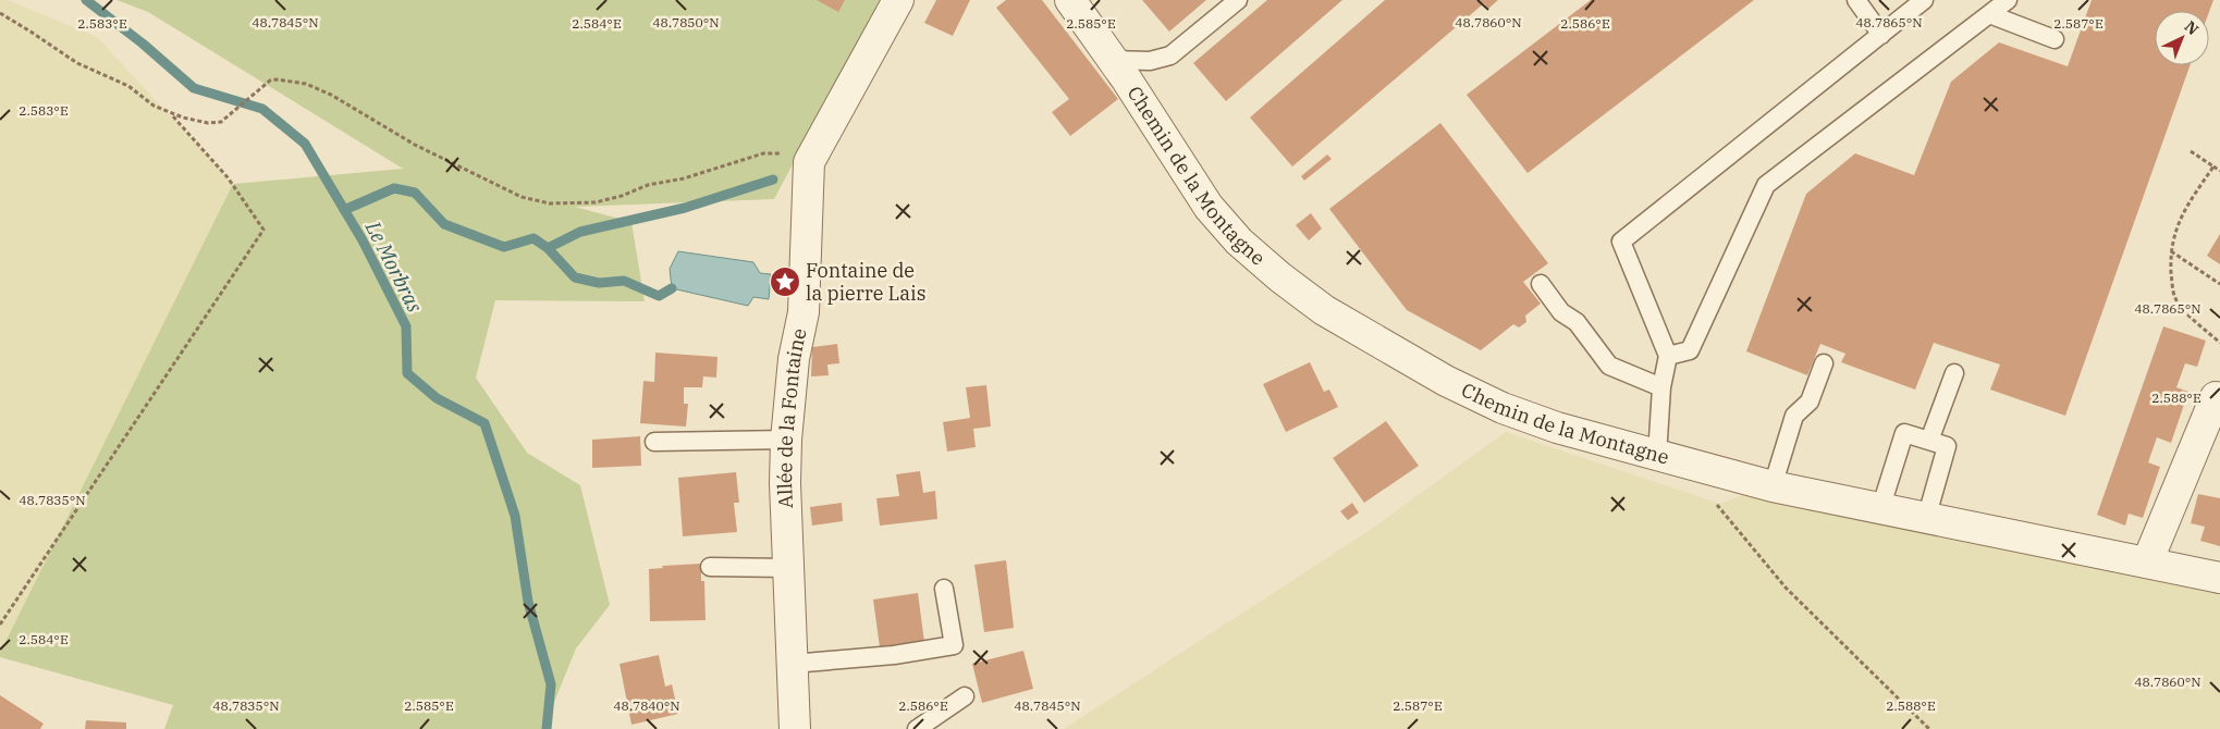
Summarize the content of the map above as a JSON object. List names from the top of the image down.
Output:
{
  "streets": {
    "street": ["Chemin de la Montagne", "Allée de la Fontaine"]
  },
  "water": ["Le Morbras"],
  "places": {
    "place": ["Fontaine de la pierre Lais"]
  },
  "north": "top right",
  "coordinates": [
    "48.7860°N",
    "48.7845°N",
    "48.7850°N",
    "48.7865°N",
    "2.585°E",
    "2.583°E",
    "2.584°E",
    "2.586°E",
    "2.587°E",
    "2.588°E",
    "48.7835°N",
    "48.7840°N"
  ]
}
